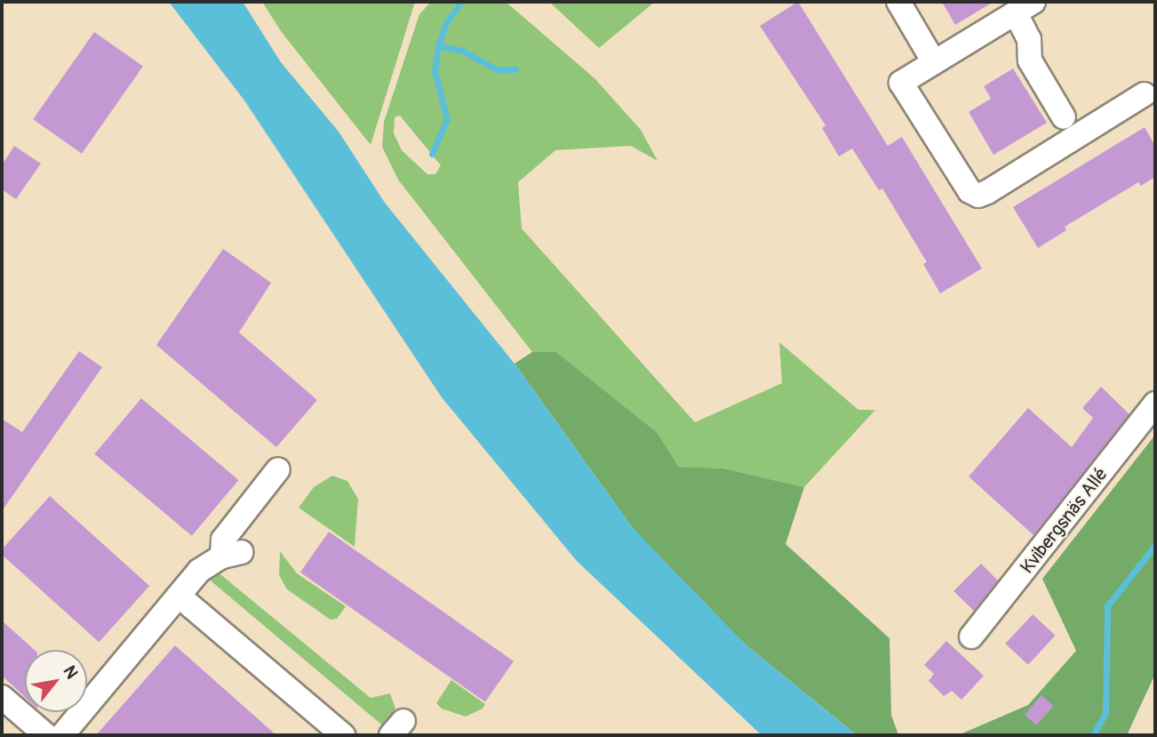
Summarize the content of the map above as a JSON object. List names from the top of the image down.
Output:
{
  "streets": {
    "street": ["Kvibergsnäs Allé"]
  },
  "north": "top right"
}
